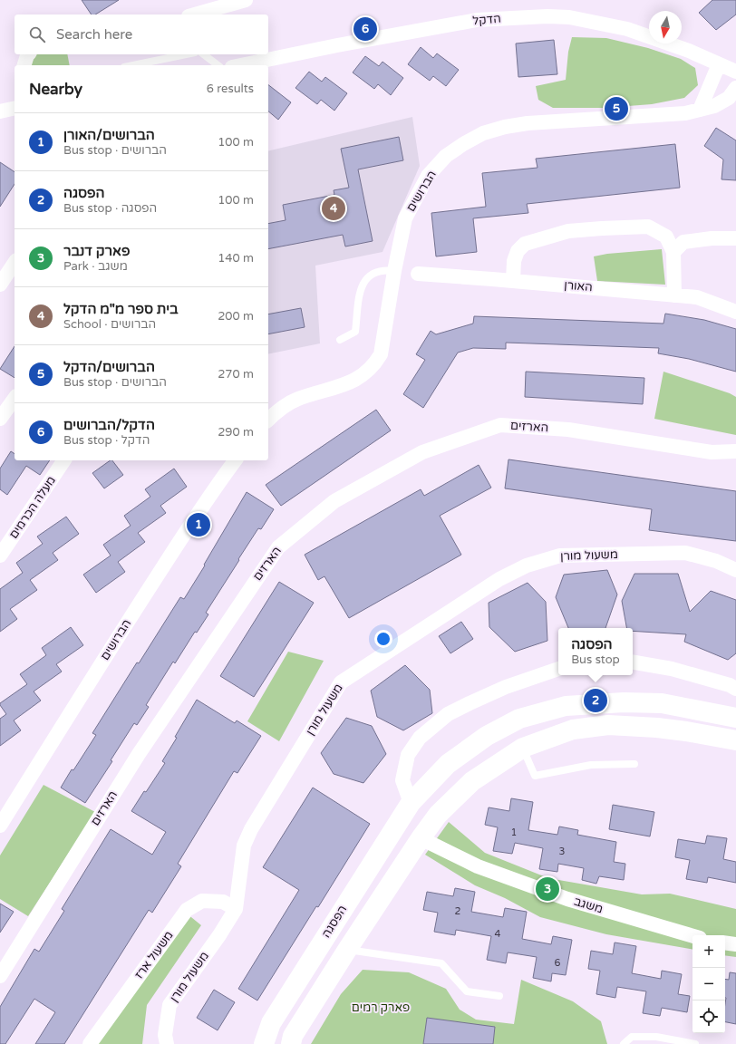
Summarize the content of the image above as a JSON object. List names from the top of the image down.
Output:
{
  "streets": {
    "street": [
      "הדקל",
      "הברושים",
      "האורן",
      "הארזים",
      "מעלה הכרמים",
      "משעול מורן",
      "משגב",
      "הפסגה",
      "משעול ארז"
    ]
  },
  "crossings": [
    ["משעול מורן", "משעול ארז"]
  ],
  "parks": ["פארק רמים"],
  "house_numbers": [
    "1",
    "3",
    "2",
    "4",
    "6"
  ],
  "north": "bottom",
  "page": {
    "search": "Search here",
    "pins": [
      "6",
      "5",
      "4",
      "1",
      "2",
      "3"
    ],
    "heading": ["Nearby", "6 results"],
    "list": [
      {
        "mark": "1",
        "name": "הברושים/האורן",
        "note": "Bus stop · הברושים",
        "value": "100 m"
      },
      {
        "mark": "2",
        "name": "הפסגה",
        "note": "Bus stop · הפסגה",
        "value": "100 m"
      },
      {
        "mark": "3",
        "name": "פארק דנבר",
        "note": "Park · משגב",
        "value": "140 m"
      },
      {
        "mark": "4",
        "name": "בית ספר מ\"מ הדקל",
        "note": "School · הברושים",
        "value": "200 m"
      },
      {
        "mark": "5",
        "name": "הברושים/הדקל",
        "note": "Bus stop · הברושים",
        "value": "270 m"
      },
      {
        "mark": "6",
        "name": "הדקל/הברושים",
        "note": "Bus stop · הדקל",
        "value": "290 m"
      }
    ],
    "popup": ["הפסגה", "Bus stop"],
    "map_buttons": ["+", "−"]
  }
}
